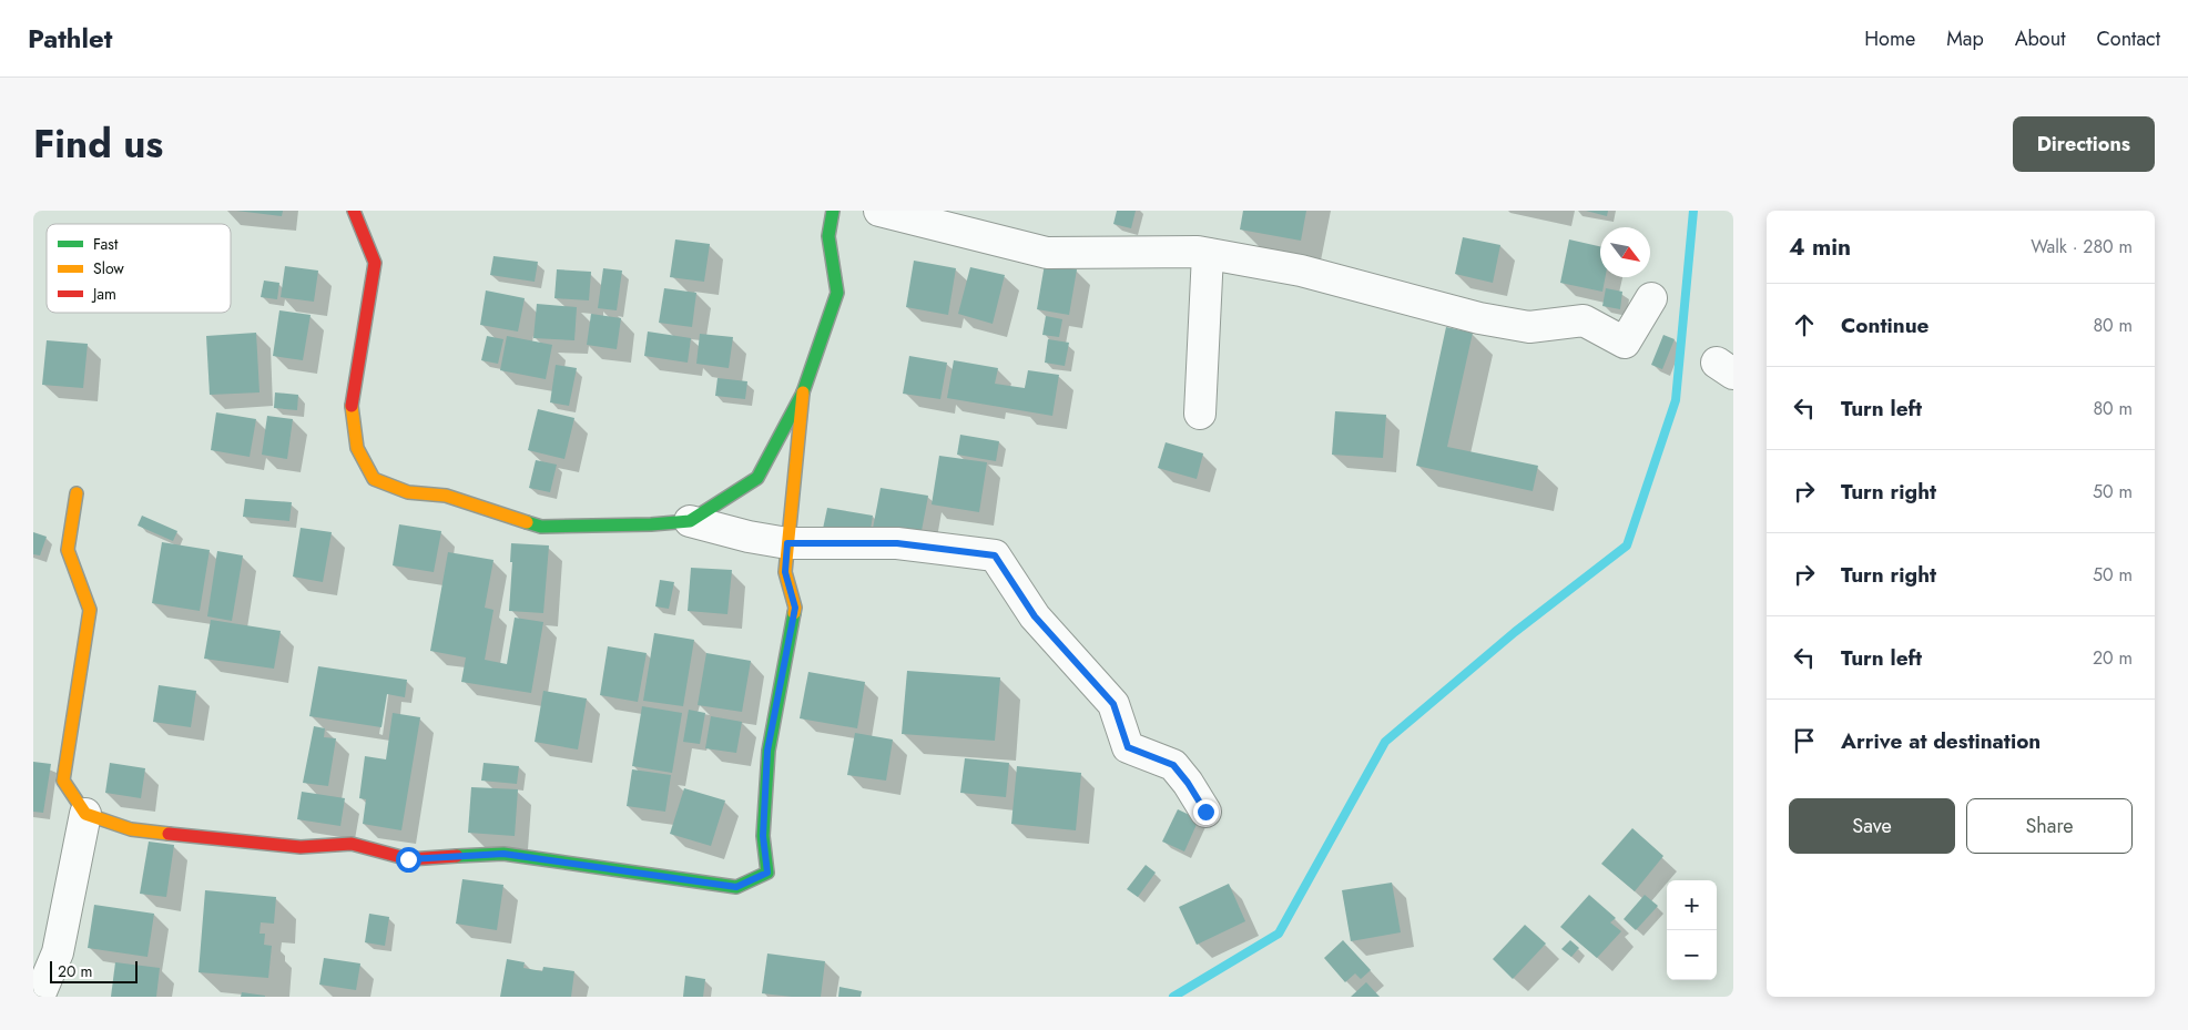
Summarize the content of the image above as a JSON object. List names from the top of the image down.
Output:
{
  "legend": ["Fast", "Slow", "Jam"],
  "scale_bar": "20 m",
  "north": "bottom right",
  "page": {
    "header": "Pathlet",
    "nav": [
      "Home",
      "Map",
      "About",
      "Contact"
    ],
    "title": "Find us",
    "buttons": [
      "Directions",
      ["Save", "Share"]
    ],
    "heading": ["4 min", "Walk · 280 m"],
    "list": [
      ["Continue", "80 m"],
      ["Turn left", "80 m"],
      ["Turn right", "50 m"],
      ["Turn right", "50 m"],
      ["Turn left", "20 m"],
      "Arrive at destination"
    ],
    "map_buttons": ["+", "−"],
    "scale": "20 m"
  }
}
